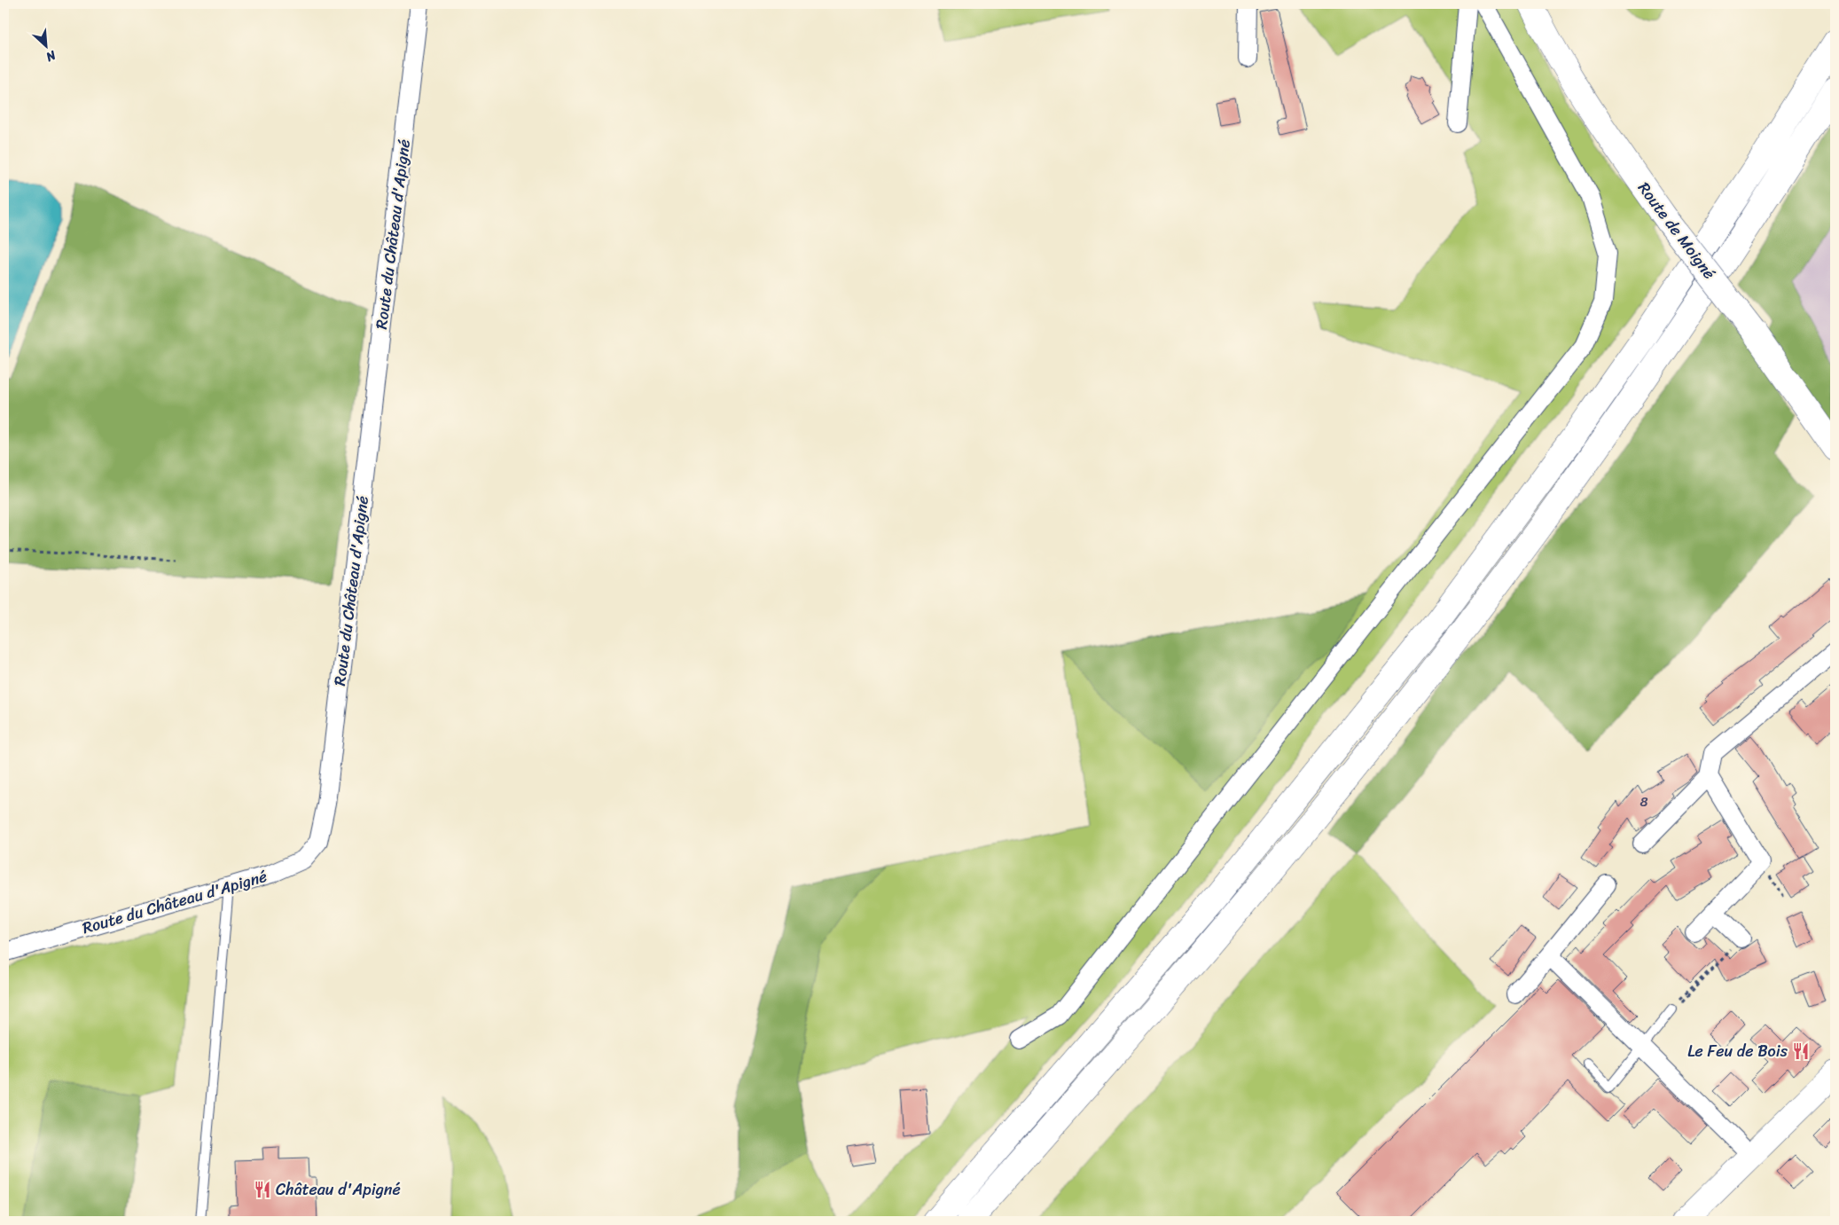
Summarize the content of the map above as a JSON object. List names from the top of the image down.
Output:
{
  "streets": {
    "main road": ["Route de Moigné"],
    "street": ["Route du Château d'Apigné"]
  },
  "places": {
    "restaurant": ["Le Feu de Bois", "Château d'Apigné"]
  },
  "house_numbers": ["8"],
  "north": "bottom right"
}
